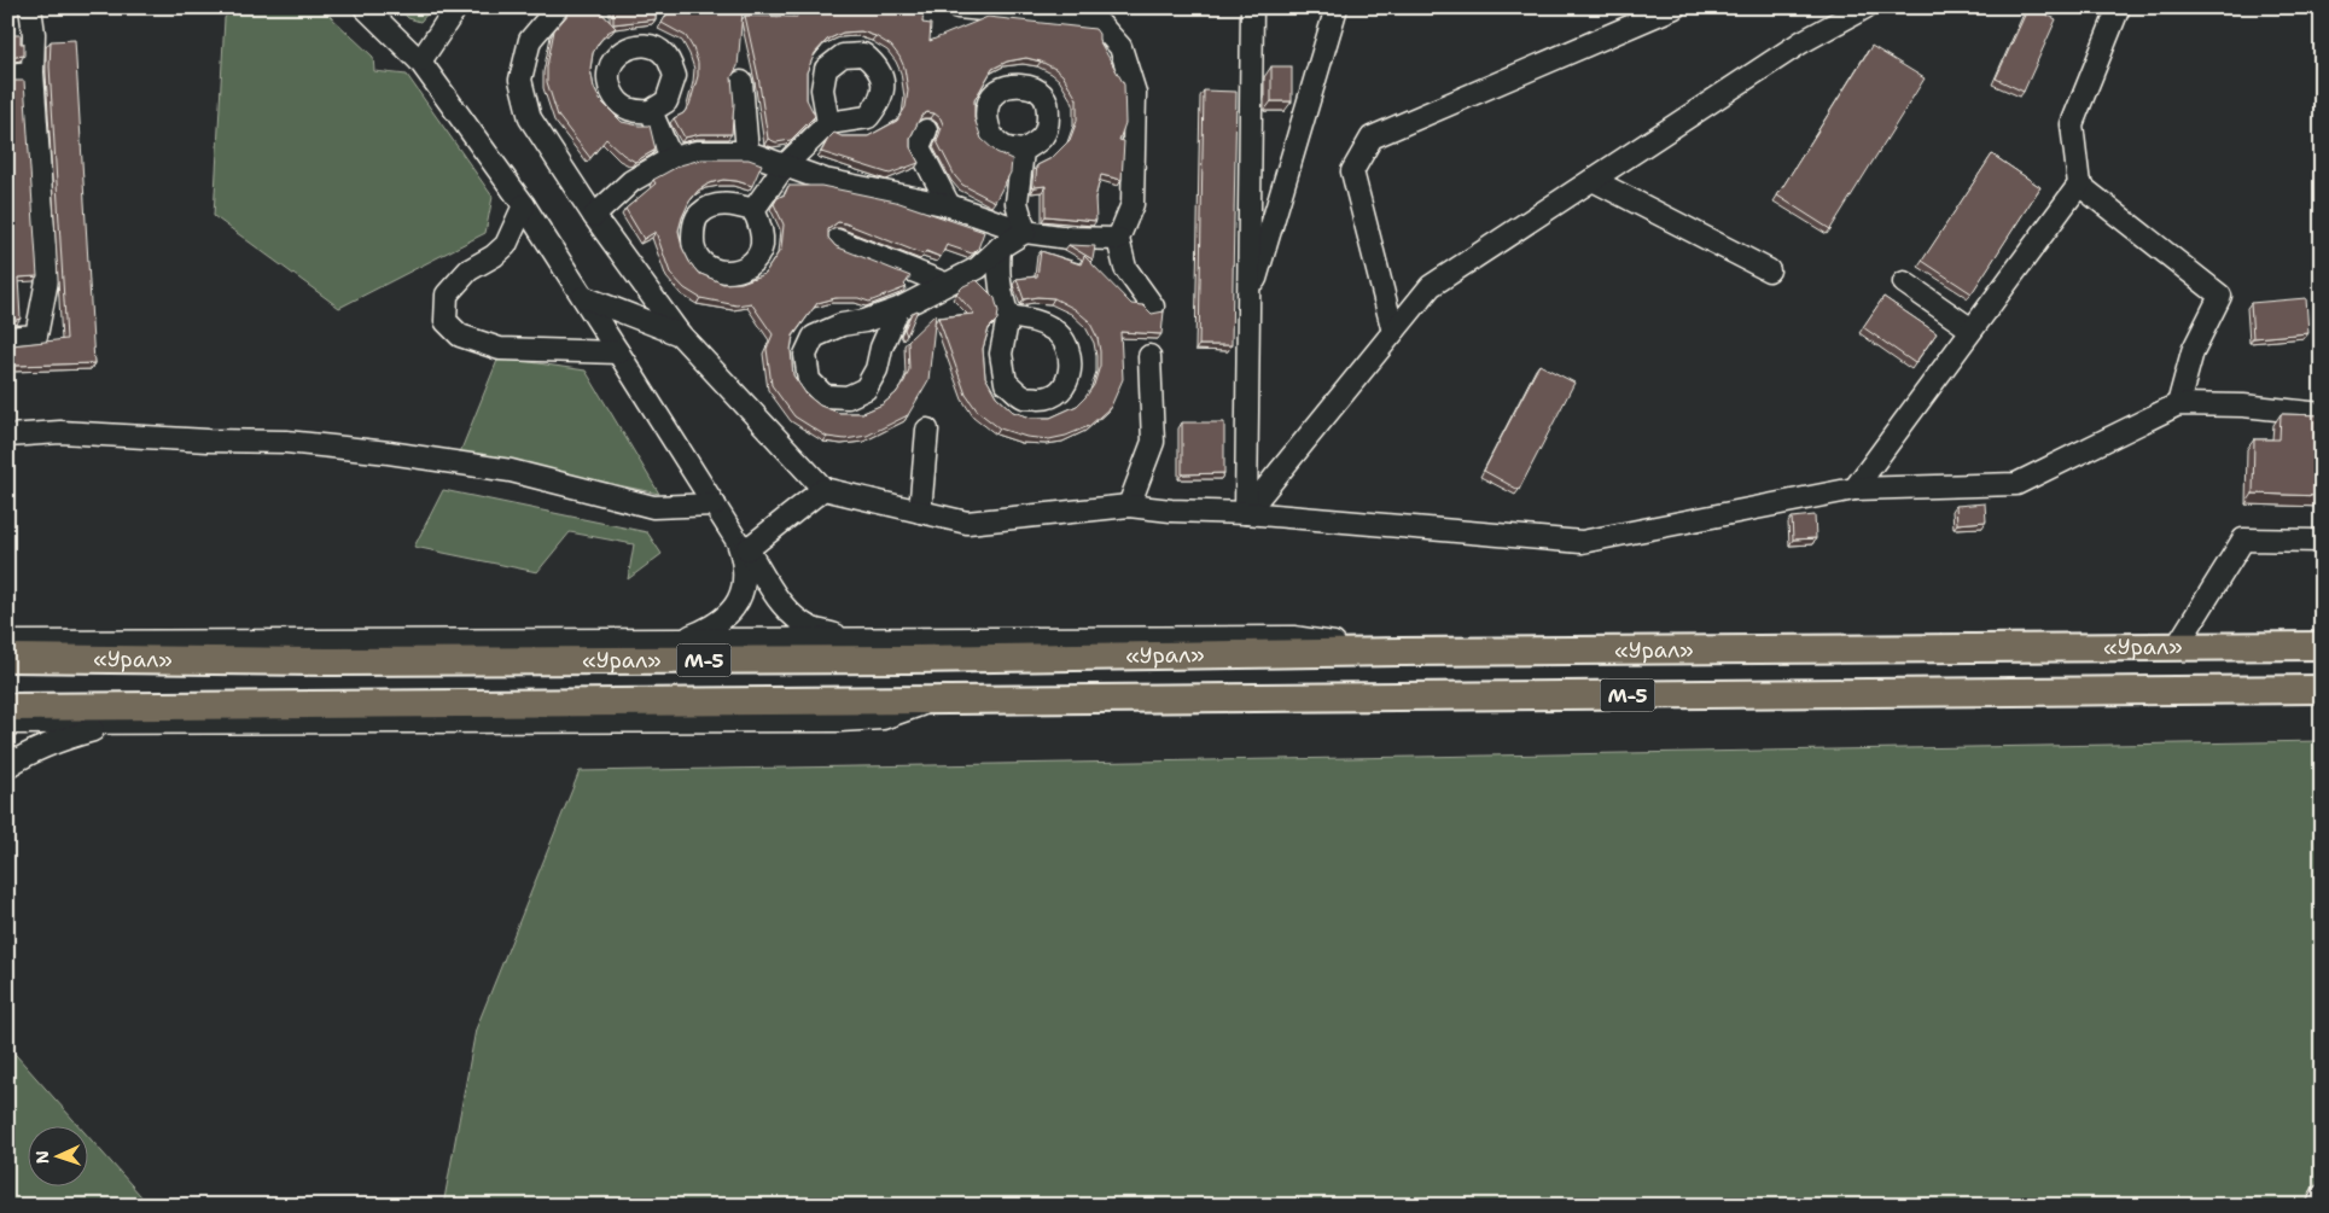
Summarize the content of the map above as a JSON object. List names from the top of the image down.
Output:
{
  "streets": {
    "main road": ["«Урал»", "М-5"]
  },
  "north": "left"
}
